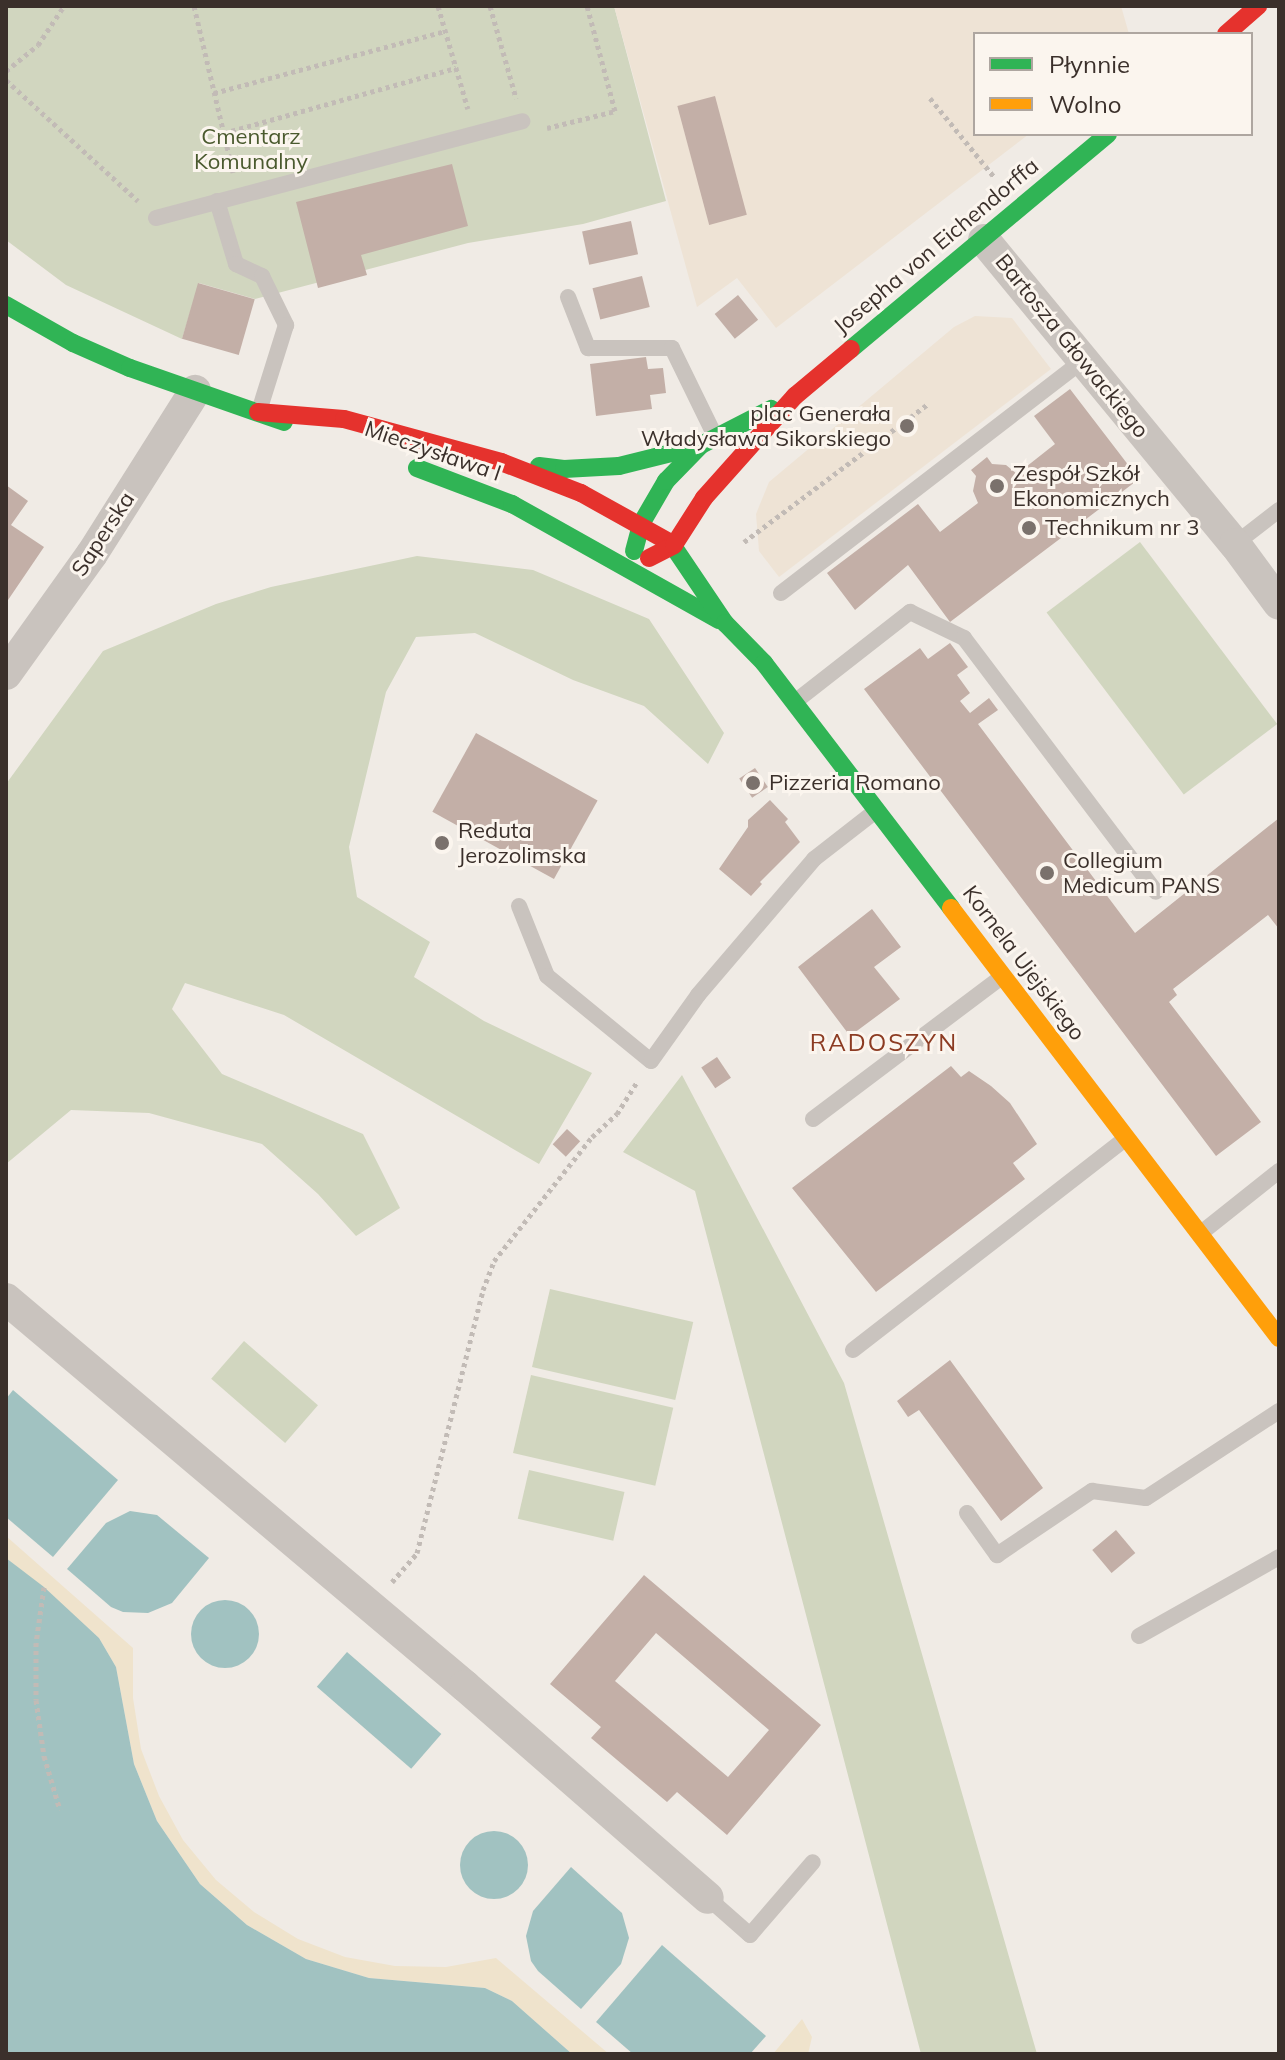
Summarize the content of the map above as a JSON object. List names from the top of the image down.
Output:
{
  "streets": {
    "main road": ["Josepha von Eichendorffa", "Mieczysława I", "Kornela Ujejskiego"],
    "street": ["Bartosza Głowackiego", "Saperska"]
  },
  "crossings": [
    ["Josepha von Eichendorffa", "Bartosza Głowackiego"],
    ["Josepha von Eichendorffa", "Mieczysława I"],
    ["Josepha von Eichendorffa", "Kornela Ujejskiego"],
    ["Mieczysława I", "Saperska"],
    ["Mieczysława I", "Kornela Ujejskiego"]
  ],
  "districts": ["RADOSZYN"],
  "parks": ["Cmentarz Komunalny"],
  "places": [
    "plac Generała Władysława Sikorskiego",
    "Zespół Szkół Ekonomicznych",
    "Technikum nr 3",
    "Pizzeria Romano",
    "Reduta Jerozolimska",
    "Collegium Medicum PANS"
  ],
  "legend": ["Płynnie", "Wolno"]
}
